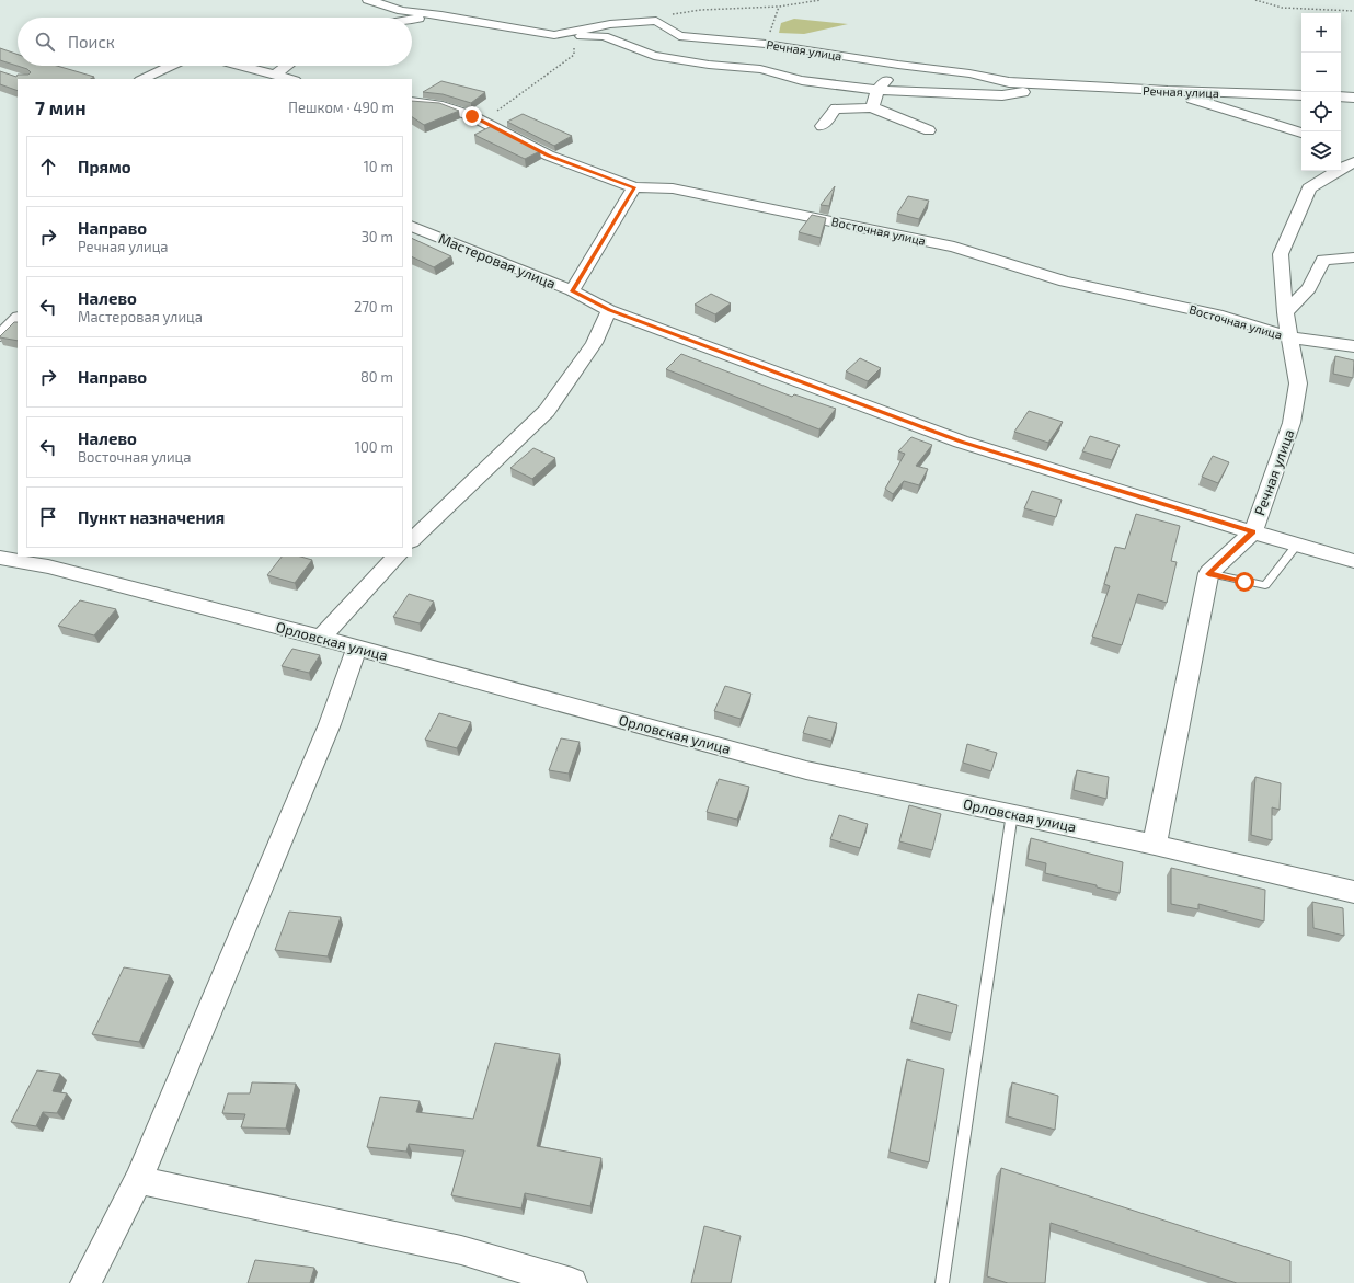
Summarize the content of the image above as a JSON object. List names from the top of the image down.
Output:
{
  "streets": {
    "street": [
      "Речная улица",
      "Восточная улица",
      "Мастеровая улица",
      "Орловская улица"
    ]
  },
  "crossings": [
    ["Речная улица", "Восточная улица"],
    ["Речная улица", "Мастеровая улица"]
  ],
  "page": {
    "map_buttons": ["+", "−"],
    "search": "Поиск",
    "heading": ["7 мин", "Пешком · 490 m"],
    "list": [
      ["Прямо", "10 m"],
      ["Направо", "Речная улица", "30 m"],
      ["Налево", "Мастеровая улица", "270 m"],
      ["Направо", "80 m"],
      ["Налево", "Восточная улица", "100 m"],
      "Пункт назначения"
    ]
  }
}
